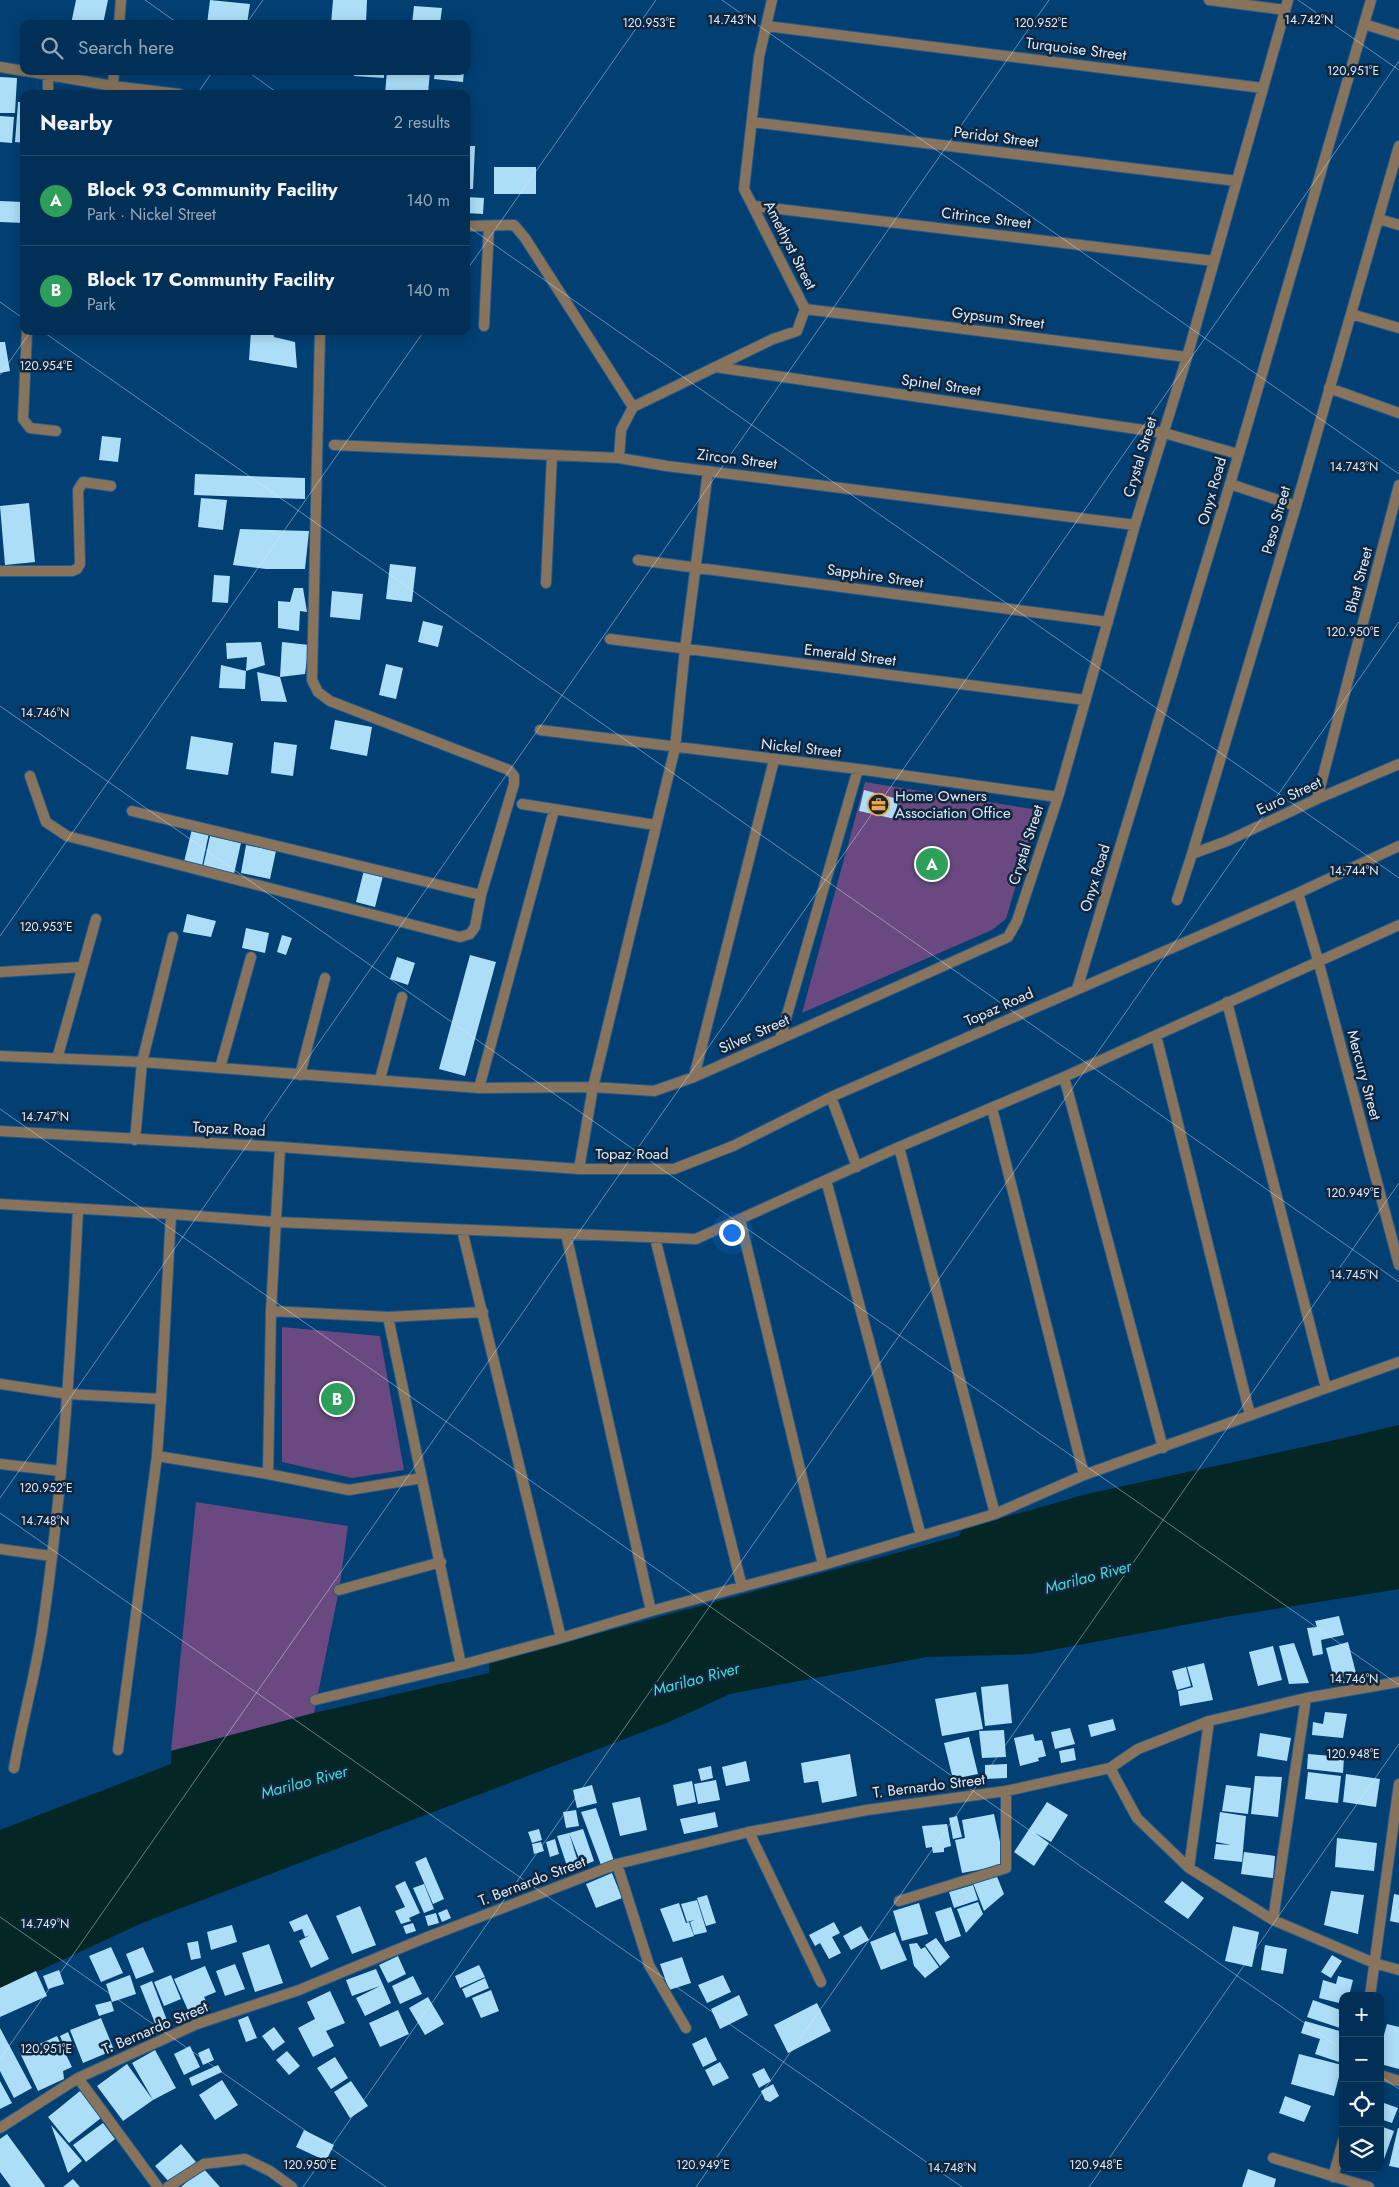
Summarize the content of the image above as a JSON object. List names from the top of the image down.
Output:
{
  "streets": {
    "street": [
      "Turquoise Street",
      "Peridot Street",
      "Citrince Street",
      "Amethyst Street",
      "Gypsum Street",
      "Spinel Street",
      "Crystal Street",
      "Zircon Street",
      "Onyx Road",
      "Peso Street",
      "Sapphire Street",
      "Bhat Street",
      "Emerald Street",
      "Nickel Street",
      "Euro Street",
      "Topaz Road",
      "Silver Street",
      "Mercury Street",
      "T. Bernardo Street"
    ]
  },
  "crossings": [
    ["Turquoise Street", "Amethyst Street"],
    ["Turquoise Street", "Crystal Street"],
    ["Peridot Street", "Amethyst Street"],
    ["Peridot Street", "Crystal Street"],
    ["Citrince Street", "Amethyst Street"],
    ["Citrince Street", "Crystal Street"],
    ["Amethyst Street", "Gypsum Street"],
    ["Amethyst Street", "Spinel Street"],
    ["Gypsum Street", "Crystal Street"],
    ["Spinel Street", "Crystal Street"],
    ["Spinel Street", "Onyx Road"],
    ["Crystal Street", "Zircon Street"],
    ["Crystal Street", "Sapphire Street"],
    ["Crystal Street", "Emerald Street"],
    ["Crystal Street", "Nickel Street"],
    ["Crystal Street", "Silver Street"],
    ["Onyx Road", "Topaz Road"],
    ["Peso Street", "Euro Street"],
    ["Bhat Street", "Euro Street"],
    ["Topaz Road", "Mercury Street"]
  ],
  "water": ["Marilao River"],
  "places": {
    "office": ["Home Owners Association Office"]
  },
  "page": {
    "search": "Search here",
    "heading": ["Nearby", "2 results"],
    "list": [
      {
        "mark": "A",
        "name": "Block 93 Community Facility",
        "note": "Park · Nickel Street",
        "value": "140 m"
      },
      {
        "mark": "B",
        "name": "Block 17 Community Facility",
        "note": "Park",
        "value": "140 m"
      }
    ],
    "pins": ["A", "B"],
    "map_buttons": ["+", "−"]
  },
  "coordinates": [
    "14.742°N",
    "14.743°N",
    "120.953°E",
    "120.952°E",
    "120.951°E",
    "120.954°E",
    "120.950°E",
    "14.746°N",
    "14.744°N",
    "14.747°N",
    "120.949°E",
    "14.745°N",
    "14.748°N",
    "120.948°E",
    "14.749°N"
  ]
}
